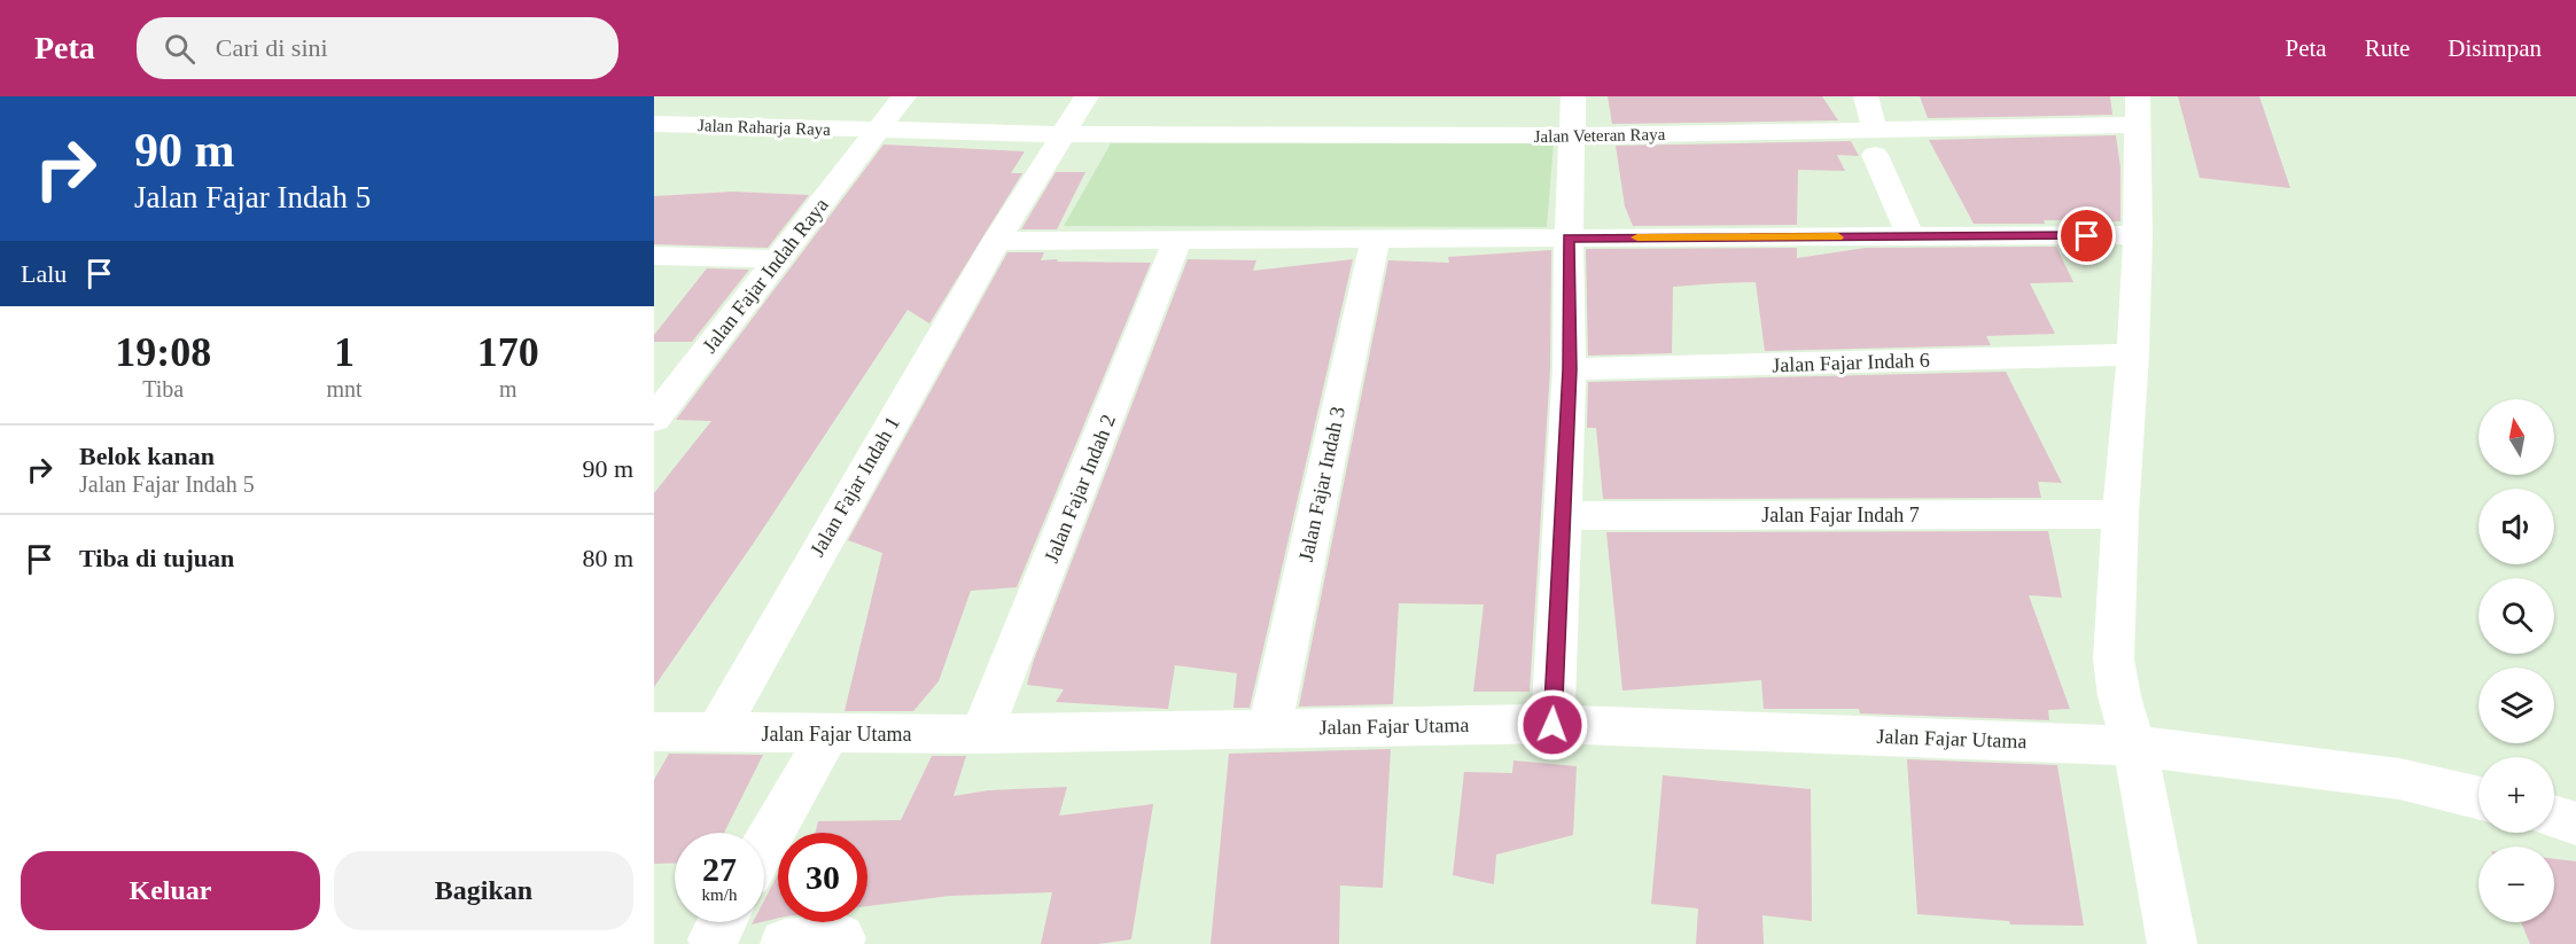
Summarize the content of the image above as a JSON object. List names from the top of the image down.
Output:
{
  "streets": {
    "street": [
      "Jalan Raharja Raya",
      "Jalan Veteran Raya",
      "Jalan Fajar Indah Raya",
      "Jalan Fajar Indah 6",
      "Jalan Fajar Indah 3",
      "Jalan Fajar Indah 1",
      "Jalan Fajar Indah 2",
      "Jalan Fajar Indah 7",
      "Jalan Fajar Utama"
    ]
  },
  "crossings": [
    ["Jalan Raharja Raya", "Jalan Veteran Raya"],
    ["Jalan Raharja Raya", "Jalan Fajar Indah Raya"],
    ["Jalan Raharja Raya", "Jalan Fajar Indah 1"],
    ["Jalan Veteran Raya", "Jalan Fajar Indah 1"],
    ["Jalan Fajar Indah 3", "Jalan Fajar Utama"],
    ["Jalan Fajar Indah 1", "Jalan Fajar Utama"],
    ["Jalan Fajar Indah 2", "Jalan Fajar Utama"]
  ],
  "north": "top",
  "page": {
    "header": "Peta",
    "search": "Cari di sini",
    "nav": ["Peta", "Rute", "Disimpan"],
    "turn": ["90 m", "Jalan Fajar Indah 5"],
    "then": "Lalu",
    "eta": [
      "19:08",
      "Tiba",
      "1",
      "mnt",
      "170",
      "m"
    ],
    "map_buttons": ["+", "−"],
    "list": [
      {
        "name": "Belok kanan",
        "note": "Jalan Fajar Indah 5",
        "value": "90 m"
      },
      {
        "name": "Tiba di tujuan",
        "value": "80 m"
      }
    ],
    "speed": "27 km/h",
    "limit": "30",
    "buttons": ["Keluar", "Bagikan"]
  }
}
